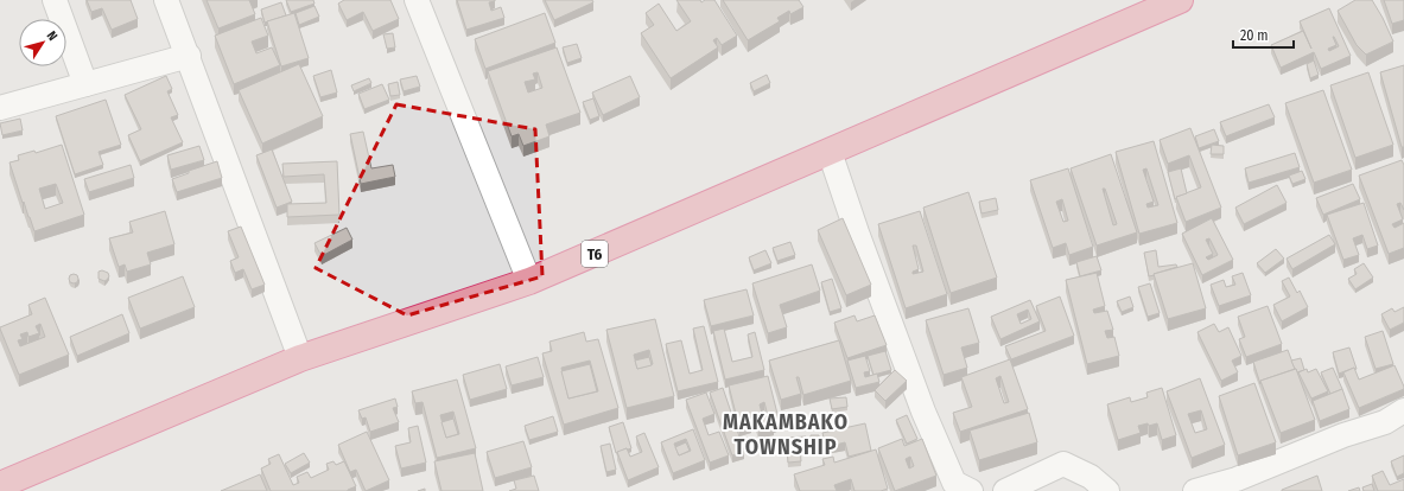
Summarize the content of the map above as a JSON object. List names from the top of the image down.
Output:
{
  "streets": {
    "highway": ["T6"]
  },
  "districts": ["MAKAMBAKO TOWNSHIP"],
  "scale_bar": "20 m",
  "north": "top right"
}
